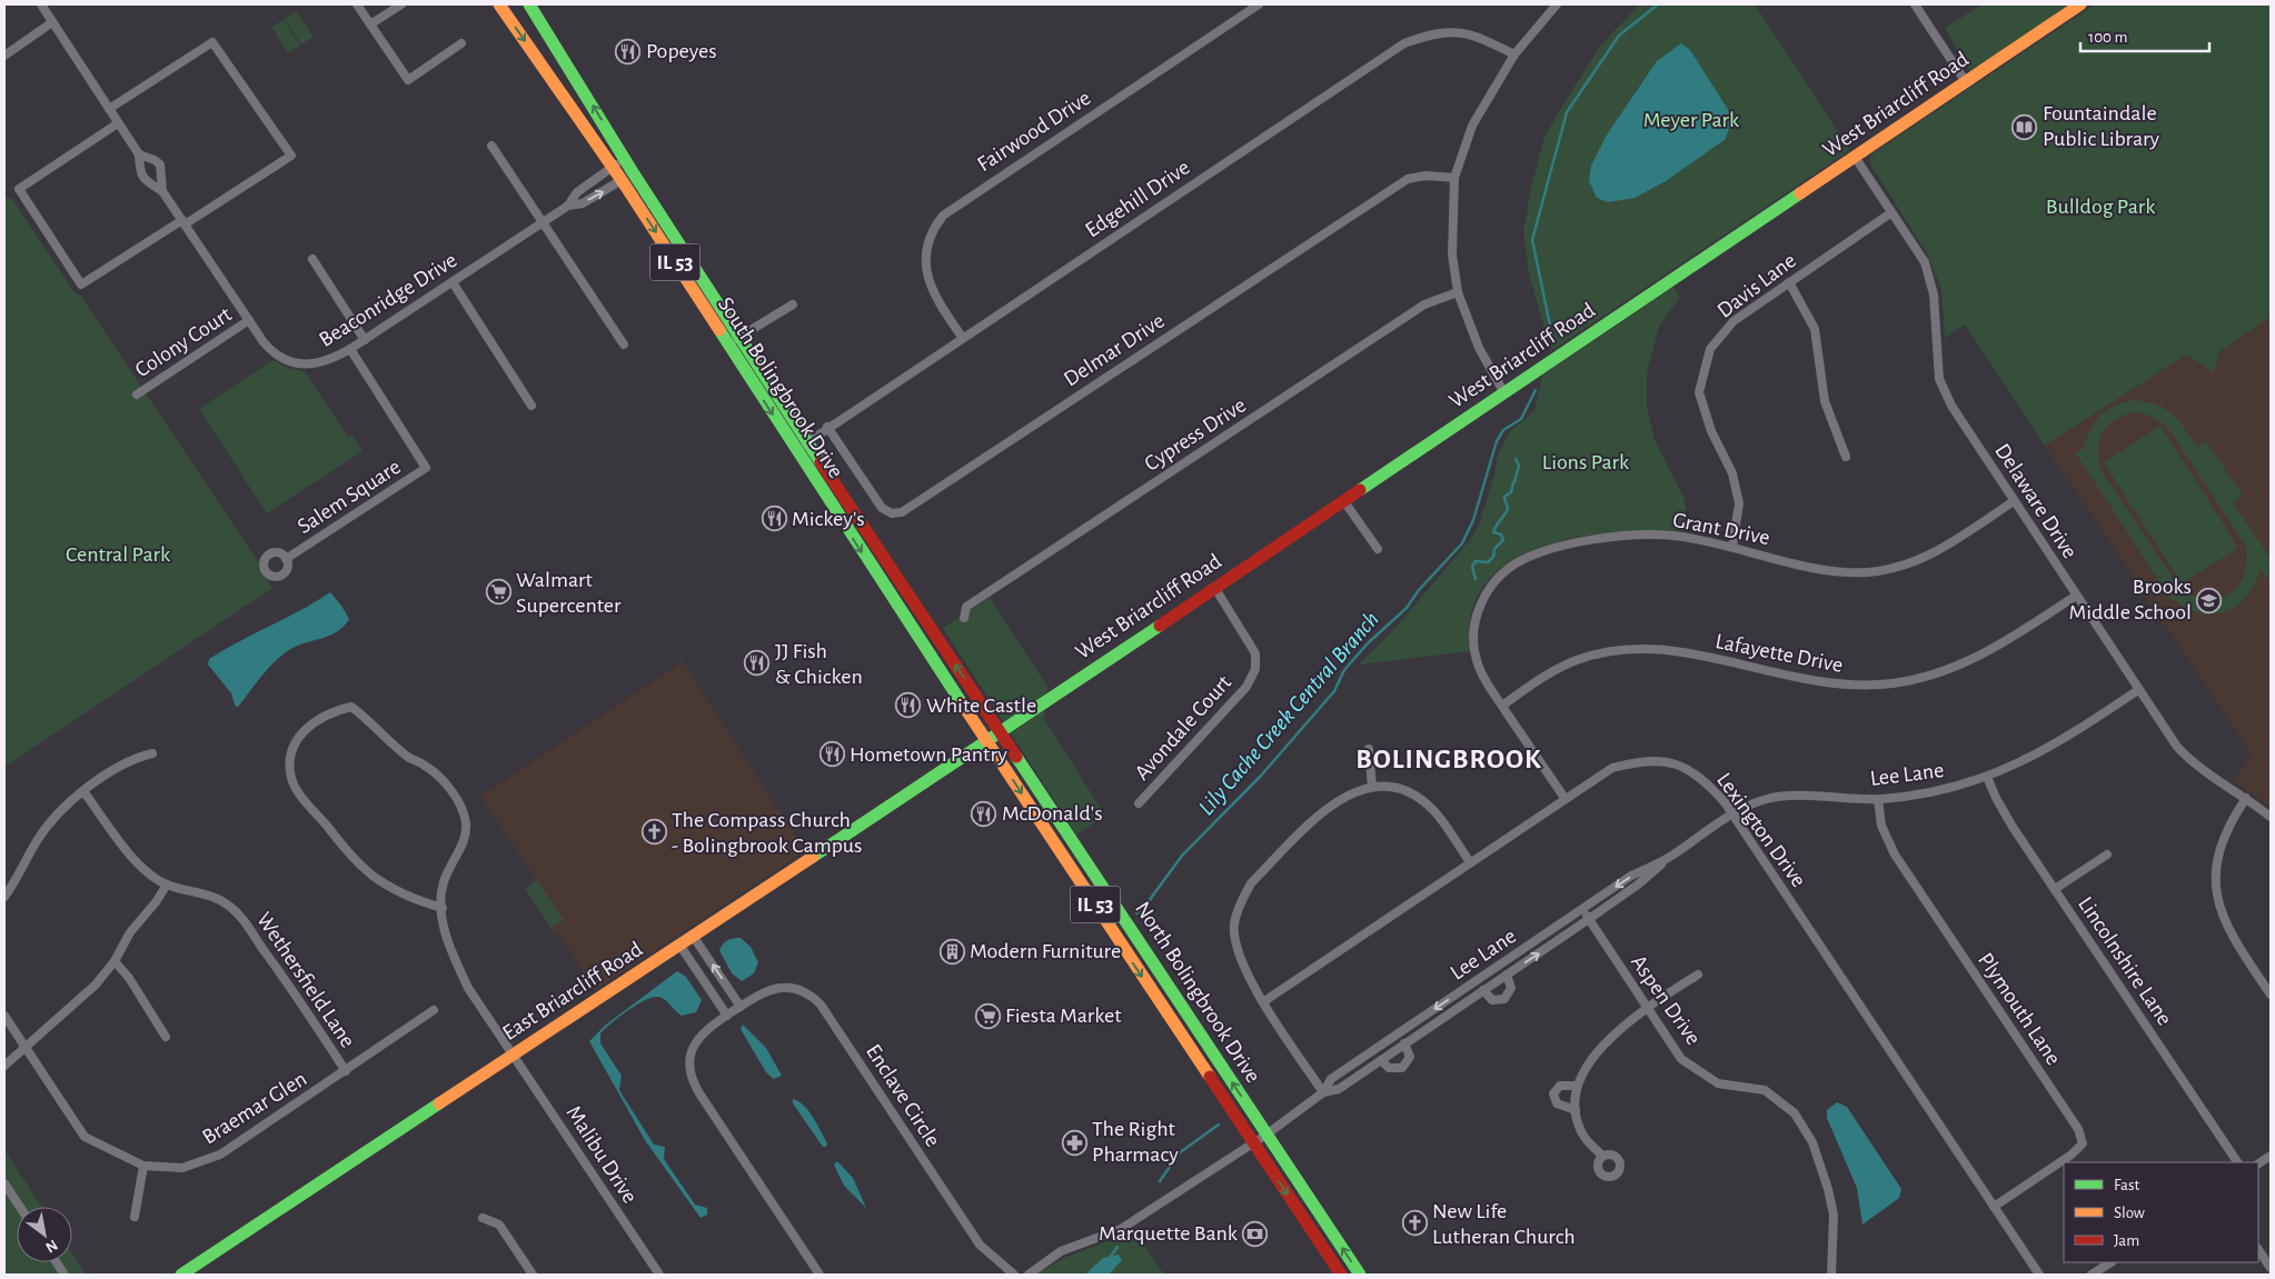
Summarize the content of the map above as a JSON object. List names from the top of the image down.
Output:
{
  "streets": {
    "main road": [
      "West Briarcliff Road",
      "IL 53",
      "South Bolingbrook Drive",
      "East Briarcliff Road",
      "North Bolingbrook Drive"
    ],
    "street": [
      "Fairwood Drive",
      "Edgehill Drive",
      "Davis Lane",
      "Beaconridge Drive",
      "Colony Court",
      "Delmar Drive",
      "Cypress Drive",
      "Salem Square",
      "Delaware Drive",
      "Grant Drive",
      "Lafayette Drive",
      "Avondale Court",
      "Lee Lane",
      "Lexington Drive",
      "Lincolnshire Lane",
      "Wethersfield Lane",
      "Aspen Drive",
      "Plymouth Lane",
      "Enclave Circle",
      "Braemar Glen",
      "Malibu Drive"
    ]
  },
  "crossings": [
    ["West Briarcliff Road", "South Bolingbrook Drive"],
    ["West Briarcliff Road", "Delaware Drive"],
    ["West Briarcliff Road", "Avondale Court"],
    ["West Briarcliff Road", "East Briarcliff Road"],
    ["West Briarcliff Road", "North Bolingbrook Drive"],
    ["Fairwood Drive", "Edgehill Drive"],
    ["Edgehill Drive", "Delmar Drive"],
    ["Edgehill Drive", "South Bolingbrook Drive"],
    ["Davis Lane", "Delaware Drive"],
    ["Davis Lane", "Grant Drive"],
    ["Beaconridge Drive", "Colony Court"],
    ["Beaconridge Drive", "South Bolingbrook Drive"],
    ["Beaconridge Drive", "Salem Square"],
    ["South Bolingbrook Drive", "East Briarcliff Road"],
    ["South Bolingbrook Drive", "North Bolingbrook Drive"],
    ["Delaware Drive", "Grant Drive"],
    ["Delaware Drive", "Lafayette Drive"],
    ["Delaware Drive", "Lee Lane"],
    ["Grant Drive", "Lafayette Drive"],
    ["Grant Drive", "Lexington Drive"],
    ["Lee Lane", "Lexington Drive"],
    ["Lee Lane", "Lincolnshire Lane"],
    ["Lee Lane", "North Bolingbrook Drive"],
    ["Lee Lane", "Aspen Drive"],
    ["Lee Lane", "Plymouth Lane"],
    ["Lexington Drive", "Plymouth Lane"],
    ["Wethersfield Lane", "Braemar Glen"],
    ["East Briarcliff Road", "North Bolingbrook Drive"],
    ["East Briarcliff Road", "Malibu Drive"]
  ],
  "districts": ["BOLINGBROOK"],
  "water": ["Lily Cache Creek Central Branch"],
  "parks": [
    "Meyer Park",
    "Bulldog Park",
    "Lions Park",
    "Central Park"
  ],
  "places": {
    "restaurant": [
      "Popeyes",
      "Mickey's",
      "JJ Fish & Chicken",
      "White Castle",
      "Hometown Pantry",
      "McDonald's"
    ],
    "library": ["Fountaindale Public Library"],
    "supermarket": ["Walmart Supercenter", "Fiesta Market"],
    "school or university": ["Brooks Middle School"],
    "church": ["The Compass Church - Bolingbrook Campus", "New Life Lutheran Church"],
    "building": ["Modern Furniture"],
    "pharmacy": ["The Right Pharmacy"],
    "bank": ["Marquette Bank"]
  },
  "legend": ["Fast", "Slow", "Jam"],
  "scale_bar": "100 m",
  "north": "bottom right"
}
